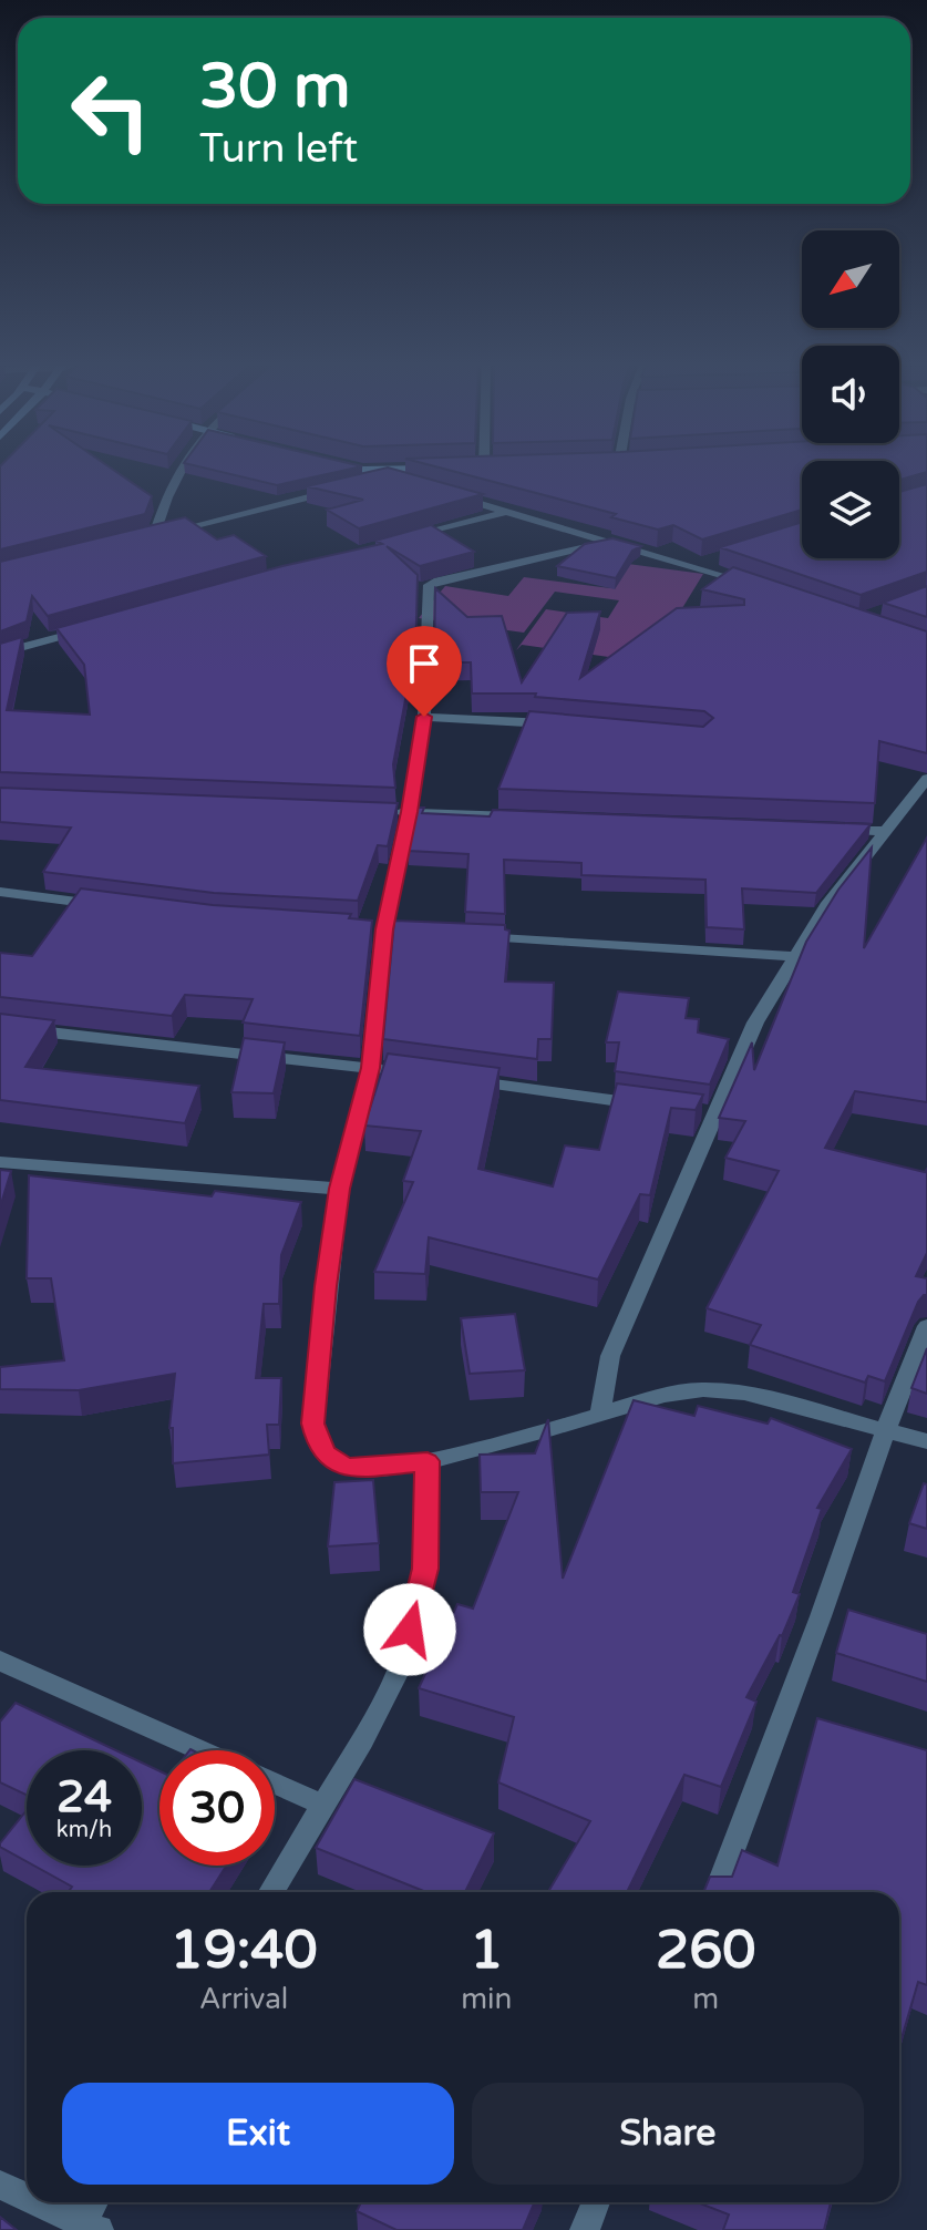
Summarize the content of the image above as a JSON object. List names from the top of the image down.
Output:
{
  "north": "bottom left",
  "page": {
    "turn": ["30 m", "Turn left"],
    "speed": "24 km/h",
    "limit": "30",
    "eta": [
      "19:40",
      "Arrival",
      "1",
      "min",
      "260",
      "m"
    ],
    "buttons": ["Exit", "Share"]
  }
}
